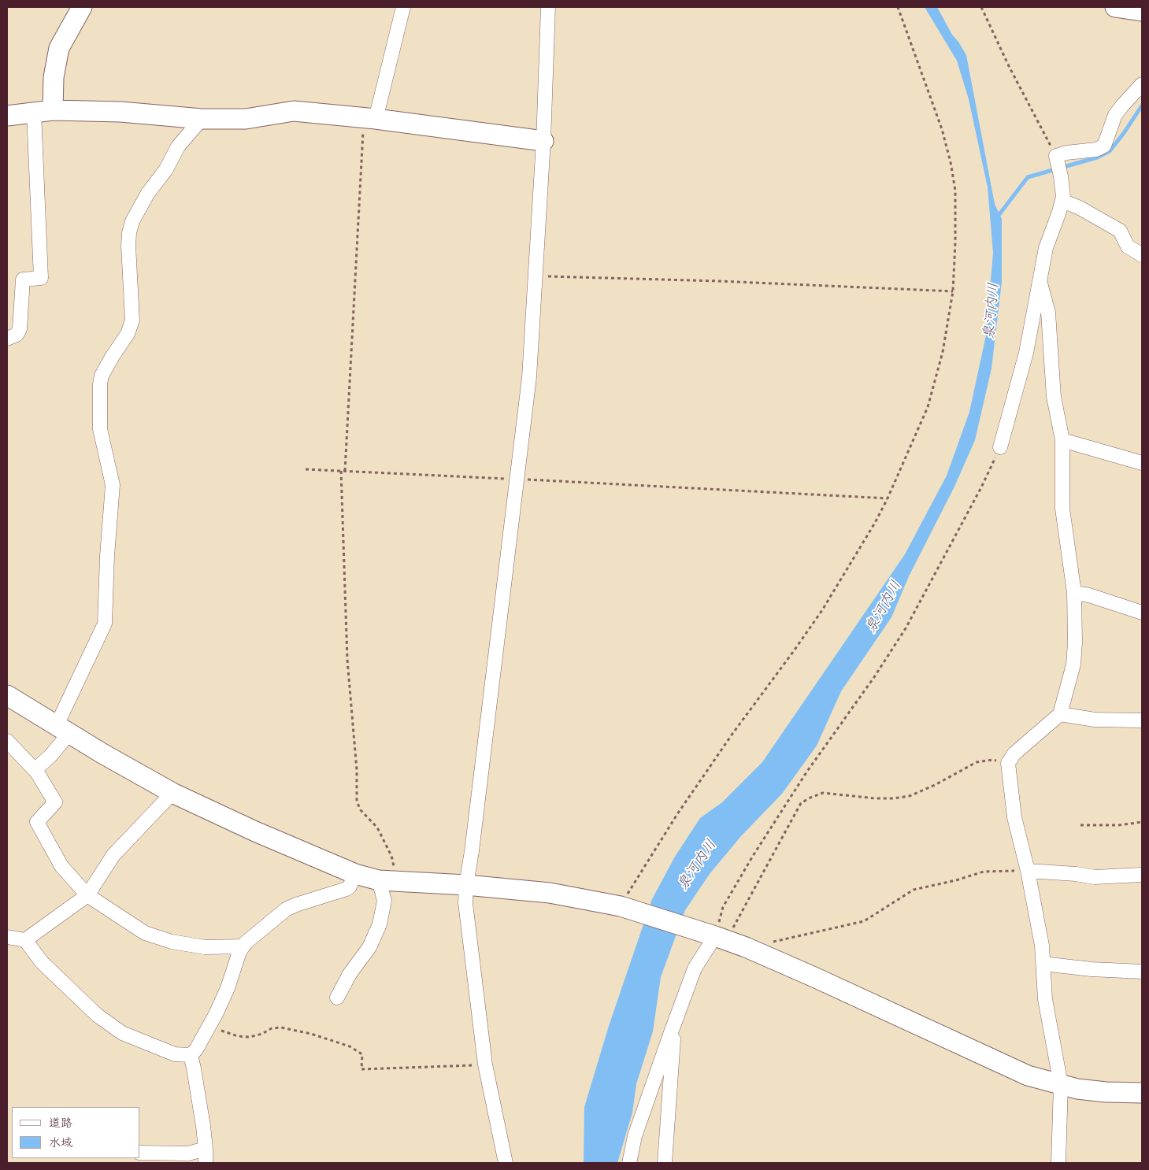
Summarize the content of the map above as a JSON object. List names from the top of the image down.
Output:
{
  "water": ["泉河内川"],
  "legend": ["道路", "水域"]
}
